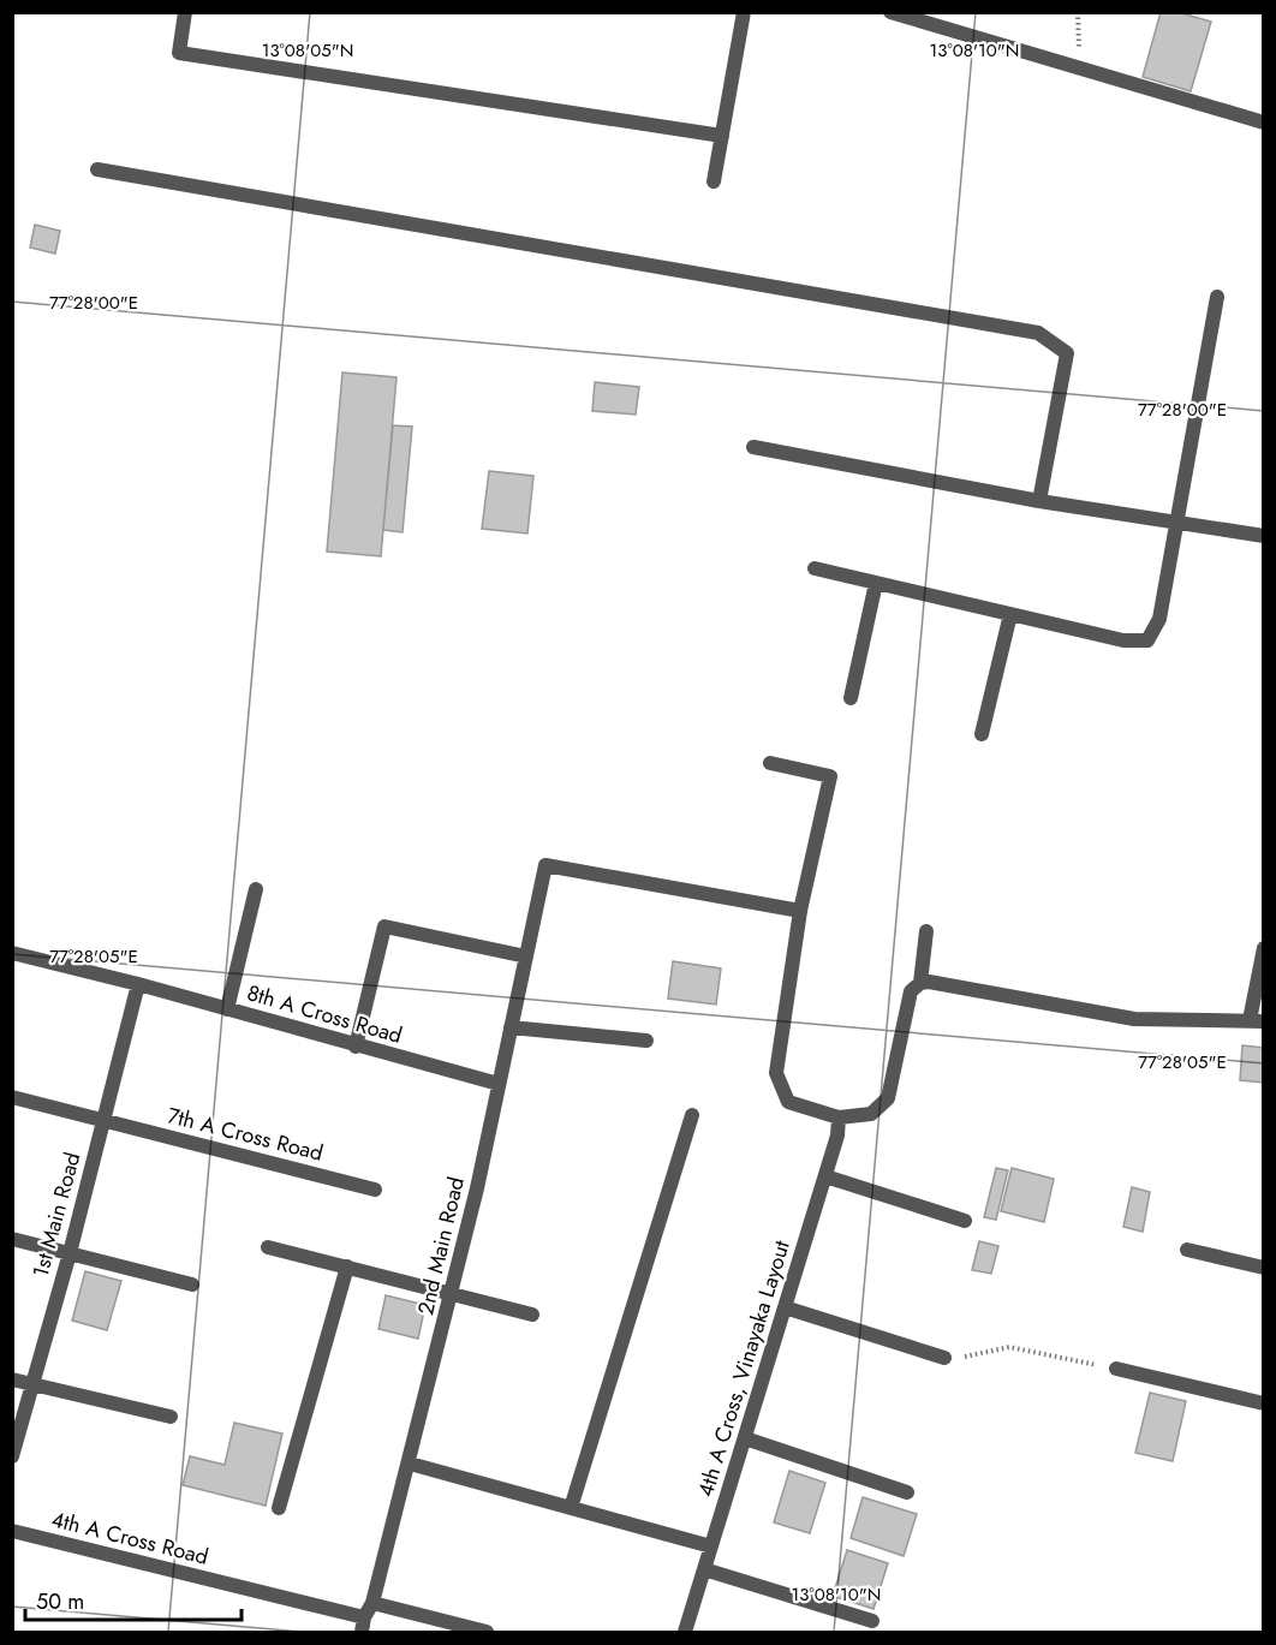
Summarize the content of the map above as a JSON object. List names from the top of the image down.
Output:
{
  "streets": {
    "street": [
      "8th A Cross Road",
      "7th A Cross Road",
      "1st Main Road",
      "2nd Main Road",
      "4th A Cross, Vinayaka Layout",
      "4th A Cross Road"
    ]
  },
  "crossings": [
    ["8th A Cross Road", "1st Main Road"],
    ["8th A Cross Road", "2nd Main Road"],
    ["7th A Cross Road", "1st Main Road"],
    ["2nd Main Road", "4th A Cross Road"]
  ],
  "scale_bar": "50 m",
  "coordinates": [
    "13°08'05\"N",
    "13°08'10\"N",
    "77°28'00\"E",
    "77°28'05\"E"
  ]
}
